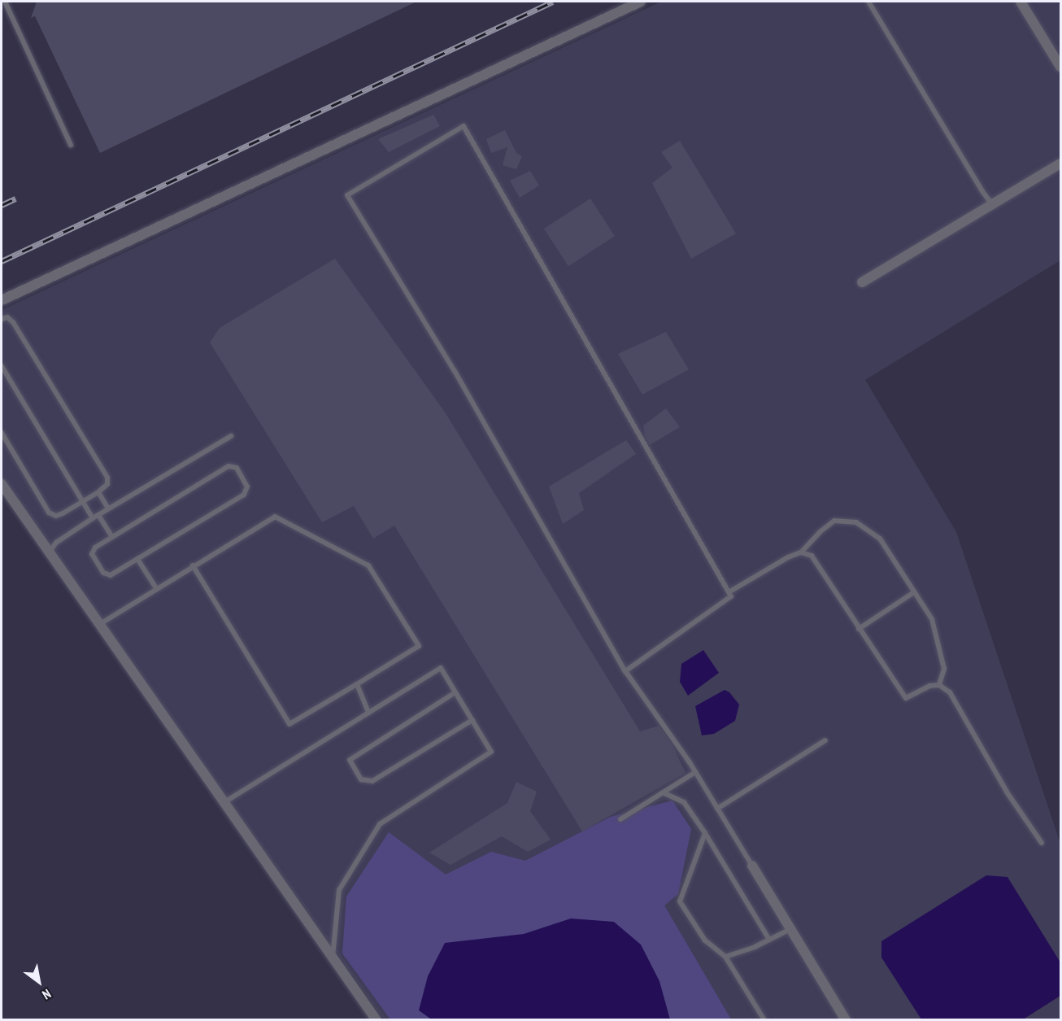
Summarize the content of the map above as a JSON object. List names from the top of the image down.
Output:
{
  "north": "bottom right"
}
